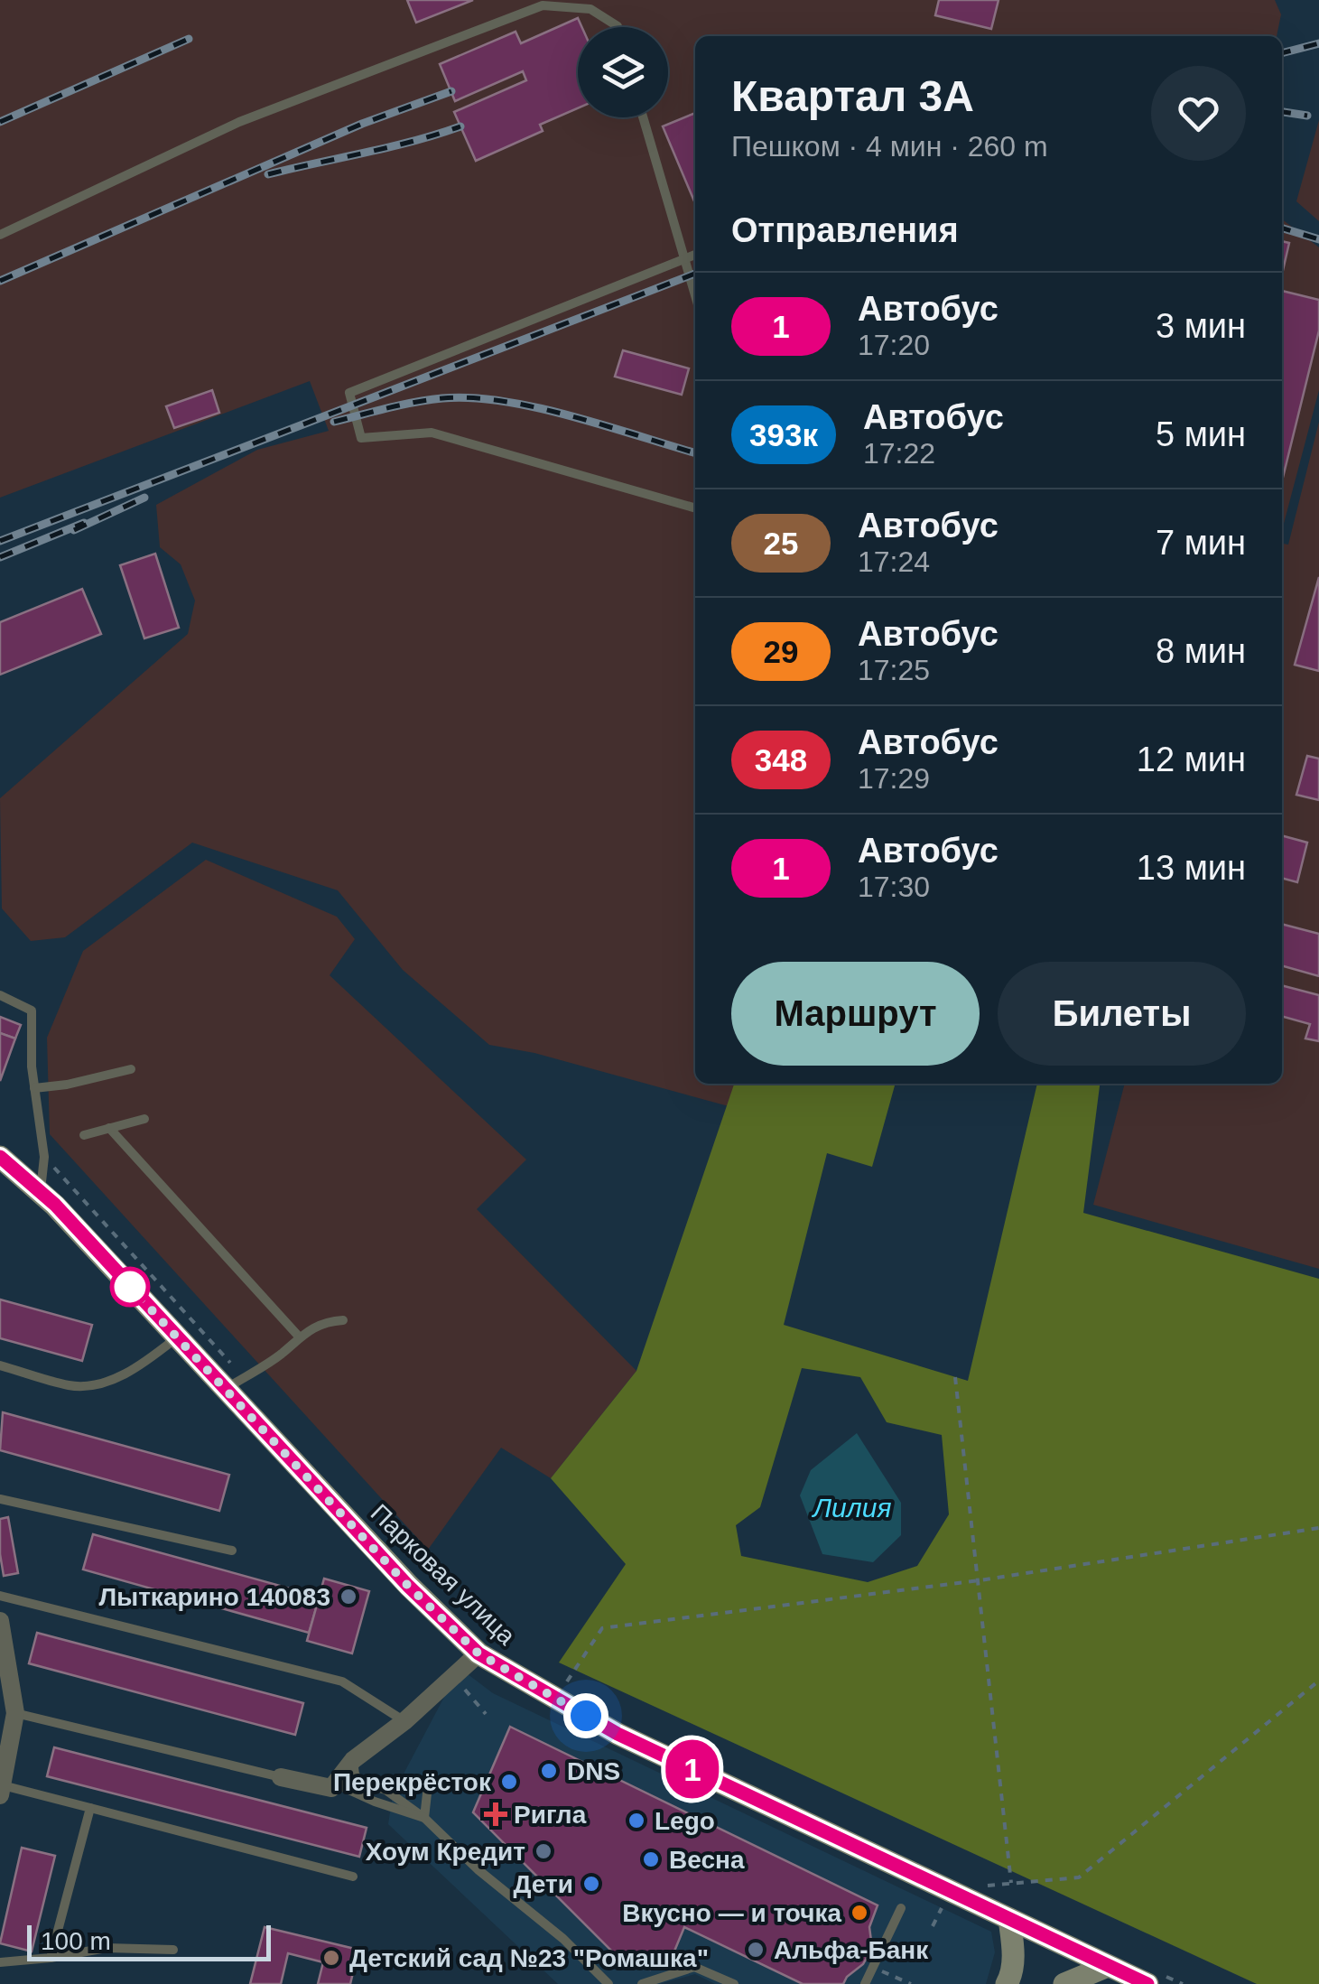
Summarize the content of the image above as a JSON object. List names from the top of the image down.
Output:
{
  "streets": {
    "main road": ["Парковая улица"]
  },
  "water": ["Лилия"],
  "places": {
    "other": [
      "Лыткарино 140083",
      "DNS",
      "Перекрёсток",
      "Lego",
      "Хоум Кредит",
      "Весна",
      "Дети",
      "Вкусно — и точка",
      "Альфа-Банк",
      "Детский сад №23 \"Ромашка\""
    ],
    "health": ["Ригла"]
  },
  "lines": ["bus line 1"],
  "scale_bar": "100 m",
  "page": {
    "on_map": "1",
    "heading": [
      ["Квартал 3А", "Пешком · 4 мин · 260 m"],
      "Отправления"
    ],
    "list": [
      {
        "mark": "1",
        "name": "Автобус",
        "note": "17:20",
        "value": "3 мин"
      },
      {
        "mark": "393к",
        "name": "Автобус",
        "note": "17:22",
        "value": "5 мин"
      },
      {
        "mark": "25",
        "name": "Автобус",
        "note": "17:24",
        "value": "7 мин"
      },
      {
        "mark": "29",
        "name": "Автобус",
        "note": "17:25",
        "value": "8 мин"
      },
      {
        "mark": "348",
        "name": "Автобус",
        "note": "17:29",
        "value": "12 мин"
      },
      {
        "mark": "1",
        "name": "Автобус",
        "note": "17:30",
        "value": "13 мин"
      }
    ],
    "buttons": ["Маршрут", "Билеты"],
    "scale": "100 m"
  }
}
